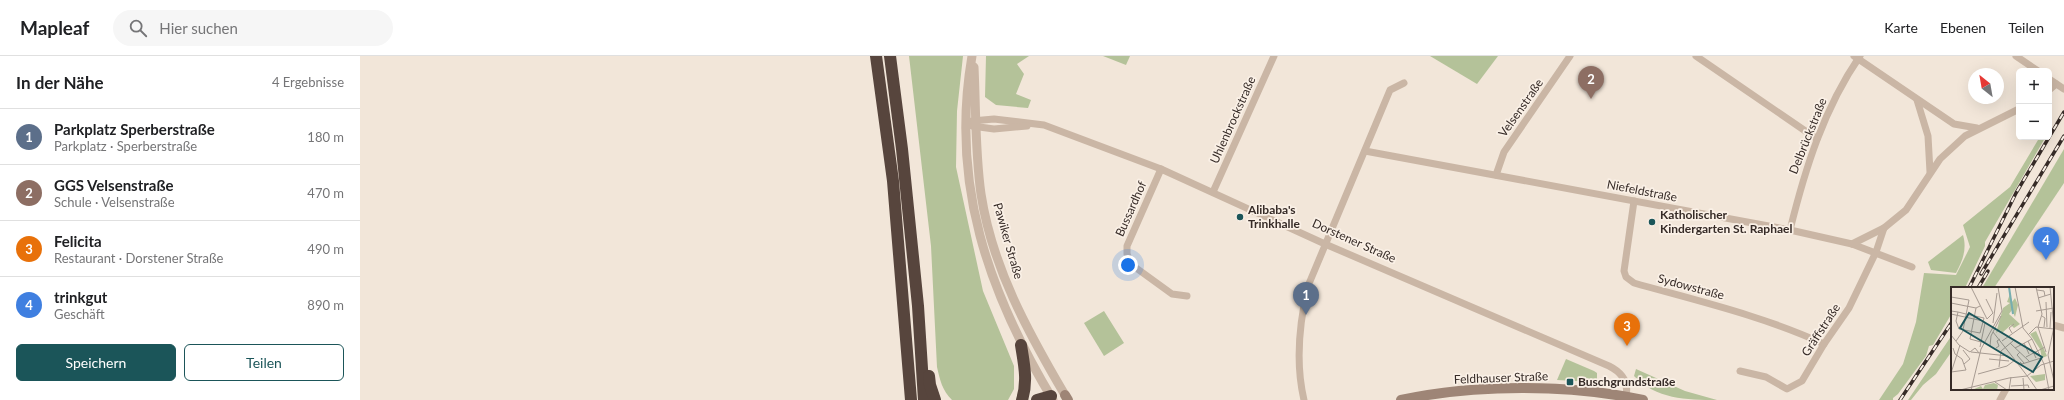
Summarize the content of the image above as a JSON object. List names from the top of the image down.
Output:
{
  "streets": {
    "main road": ["Feldhauser Straße"],
    "street": [
      "Velsenstraße",
      "Uhlenbrockstraße",
      "Delbrückstraße",
      "Niefeldstraße",
      "Bussardhof",
      "Pawiker Straße",
      "Dorstener Straße",
      "Sydowstraße",
      "Gräffstraße"
    ]
  },
  "crossings": [
    ["Velsenstraße", "Niefeldstraße"],
    ["Uhlenbrockstraße", "Dorstener Straße"],
    ["Delbrückstraße", "Niefeldstraße"],
    ["Niefeldstraße", "Sydowstraße"],
    ["Niefeldstraße", "Gräffstraße"],
    ["Bussardhof", "Dorstener Straße"],
    ["Pawiker Straße", "Dorstener Straße"],
    ["Dorstener Straße", "Feldhauser Straße"],
    ["Sydowstraße", "Gräffstraße"]
  ],
  "places": {
    "other": ["Alibaba's Trinkhalle", "Katholischer Kindergarten St. Raphael"],
    "transit": ["Buschgrundstraße"]
  },
  "north": "top left",
  "page": {
    "header": "Mapleaf",
    "search": "Hier suchen",
    "nav": ["Karte", "Ebenen", "Teilen"],
    "heading": ["In der Nähe", "4 Ergebnisse"],
    "pins": [
      "2",
      "4",
      "1",
      "3"
    ],
    "map_buttons": ["+", "−"],
    "list": [
      {
        "mark": "1",
        "name": "Parkplatz Sperberstraße",
        "note": "Parkplatz · Sperberstraße",
        "value": "180 m"
      },
      {
        "mark": "2",
        "name": "GGS Velsenstraße",
        "note": "Schule · Velsenstraße",
        "value": "470 m"
      },
      {
        "mark": "3",
        "name": "Felicita",
        "note": "Restaurant · Dorstener Straße",
        "value": "490 m"
      },
      {
        "mark": "4",
        "name": "trinkgut",
        "note": "Geschäft",
        "value": "890 m"
      }
    ],
    "buttons": ["Speichern", "Teilen"]
  }
}
